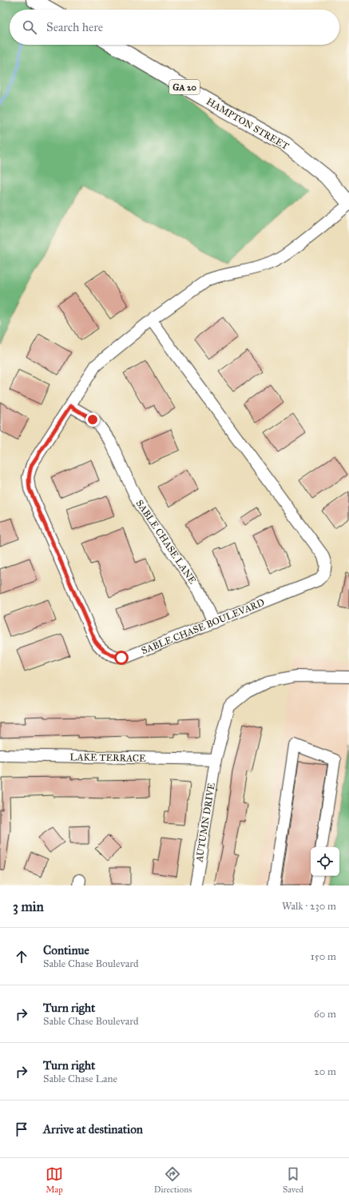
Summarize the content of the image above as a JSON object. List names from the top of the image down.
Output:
{
  "streets": {
    "main road": ["GA 20", "HAMPTON STREET"],
    "street": [
      "SABLE CHASE LANE",
      "SABLE CHASE BOULEVARD",
      "LAKE TERRACE",
      "AUTUMN DRIVE"
    ]
  },
  "crossings": [
    ["HAMPTON STREET", "SABLE CHASE BOULEVARD"],
    ["SABLE CHASE LANE", "SABLE CHASE BOULEVARD"],
    ["LAKE TERRACE", "AUTUMN DRIVE"]
  ],
  "page": {
    "search": "Search here",
    "heading": ["3 min", "Walk · 230 m"],
    "list": [
      ["Continue", "Sable Chase Boulevard", "150 m"],
      ["Turn right", "Sable Chase Boulevard", "60 m"],
      ["Turn right", "Sable Chase Lane", "20 m"],
      "Arrive at destination"
    ],
    "nav": ["Map", "Directions", "Saved"]
  }
}
